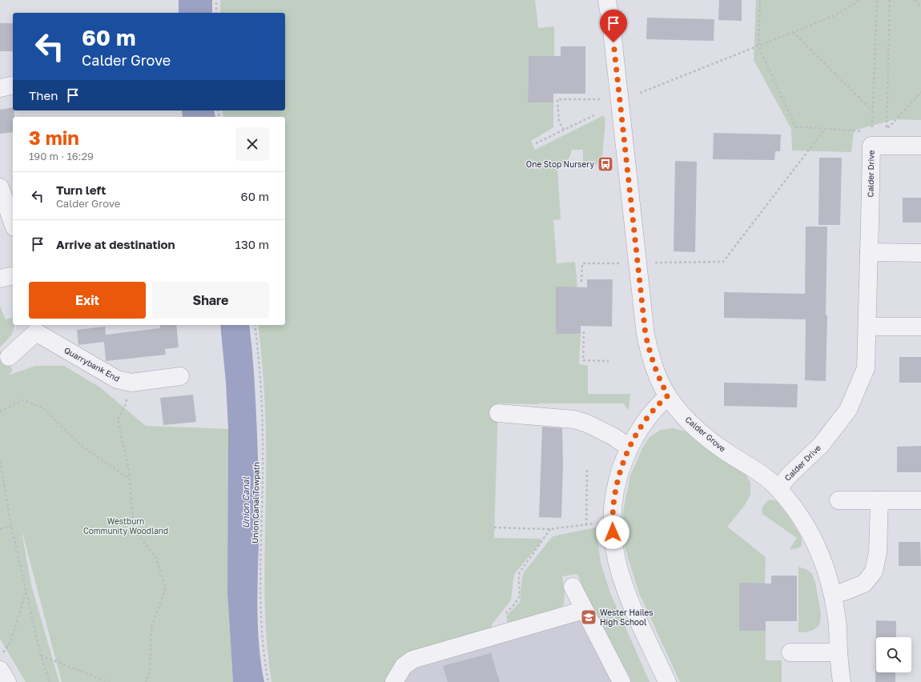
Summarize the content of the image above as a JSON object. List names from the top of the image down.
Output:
{
  "streets": {
    "street": ["Calder Drive", "Quarrybank End", "Calder Grove"],
    "path": ["Union Canal Towpath"]
  },
  "crossings": [
    ["Calder Drive", "Calder Grove"]
  ],
  "water": ["Union Canal"],
  "parks": ["Westburn Community Woodland"],
  "places": {
    "bus stop": ["One Stop Nursery"],
    "school or university": ["Wester Hailes High School"]
  },
  "page": {
    "turn": ["60 m", "Calder Grove"],
    "then": "Then",
    "heading": ["3 min", "190 m · 16:29"],
    "list": [
      {
        "name": "Turn left",
        "note": "Calder Grove",
        "value": "60 m"
      },
      {
        "name": "Arrive at destination",
        "value": "130 m"
      }
    ],
    "buttons": ["Exit", "Share"]
  }
}
